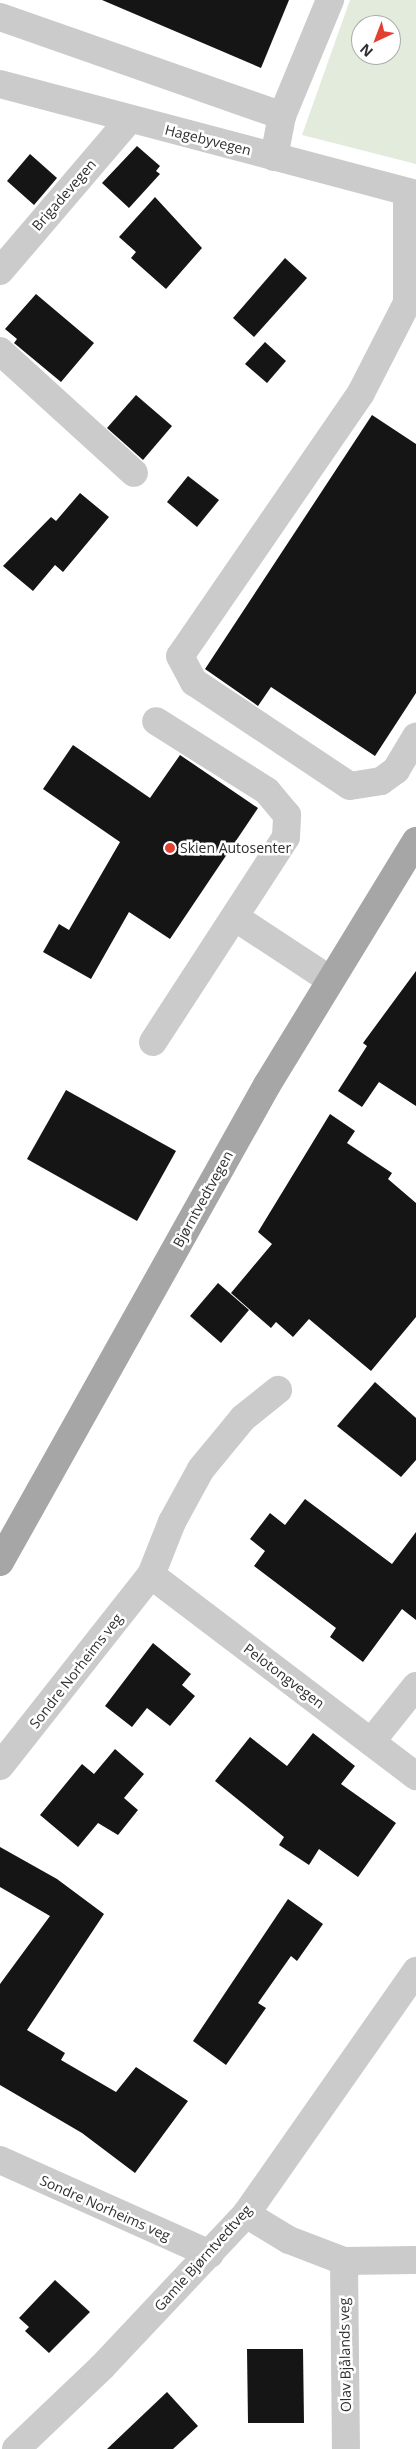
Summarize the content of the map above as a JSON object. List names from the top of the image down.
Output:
{
  "streets": {
    "main road": ["Bjørntvedtvegen"],
    "street": [
      "Hagebyvegen",
      "Brigadevegen",
      "Sondre Norheims veg",
      "Pelotongvegen",
      "Gamle Bjørntvedtveg",
      "Olav Bjålands veg"
    ]
  },
  "crossings": [
    ["Hagebyvegen", "Brigadevegen"],
    ["Sondre Norheims veg", "Pelotongvegen"],
    ["Sondre Norheims veg", "Gamle Bjørntvedtveg"]
  ],
  "places": ["Skien Autosenter"],
  "north": "bottom left"
}
